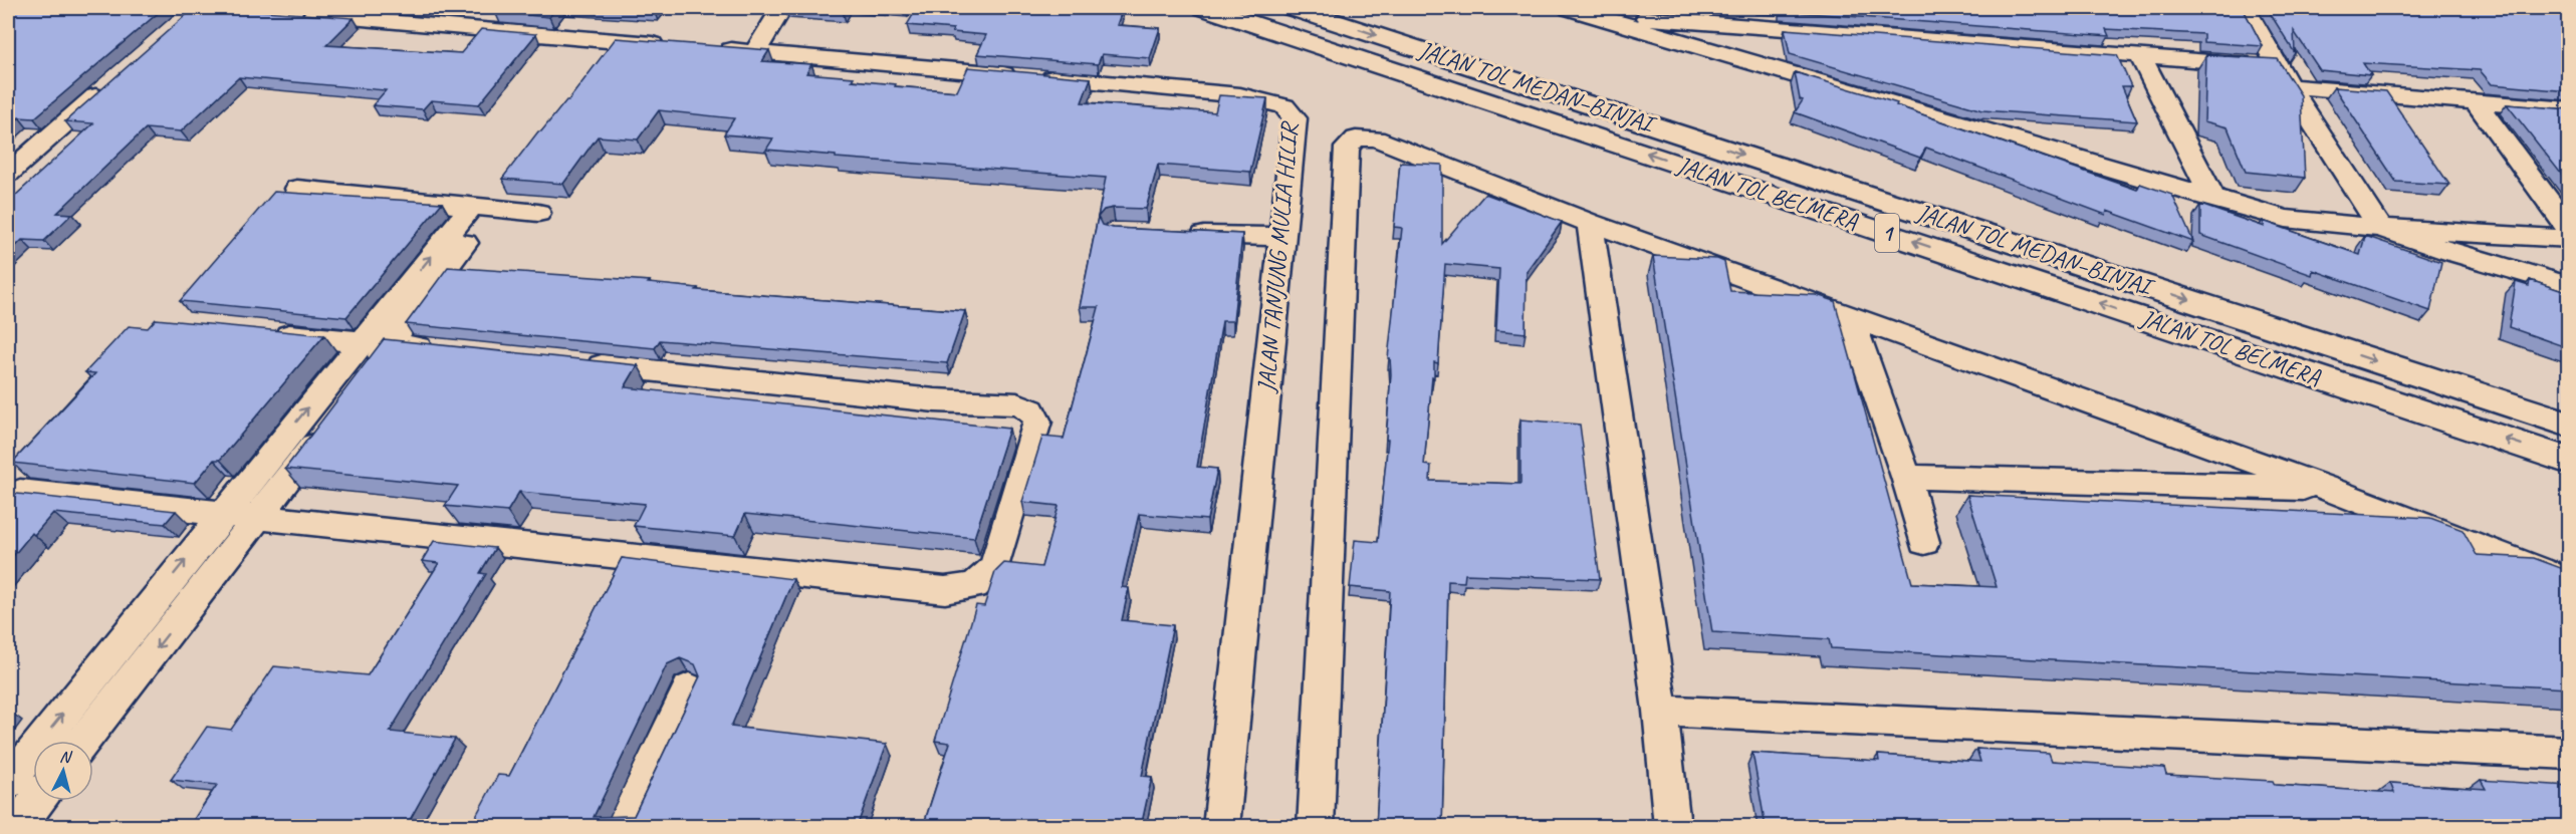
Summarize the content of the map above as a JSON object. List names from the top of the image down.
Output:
{
  "streets": {
    "highway": ["JALAN TOL MEDAN–BINJAI", "JALAN TOL BELMERA", "1"],
    "street": ["JALAN TANJUNG MULIA HILIR"]
  },
  "one_way": ["JALAN TOL MEDAN–BINJAI", "JALAN TOL BELMERA"],
  "north": "top"
}
